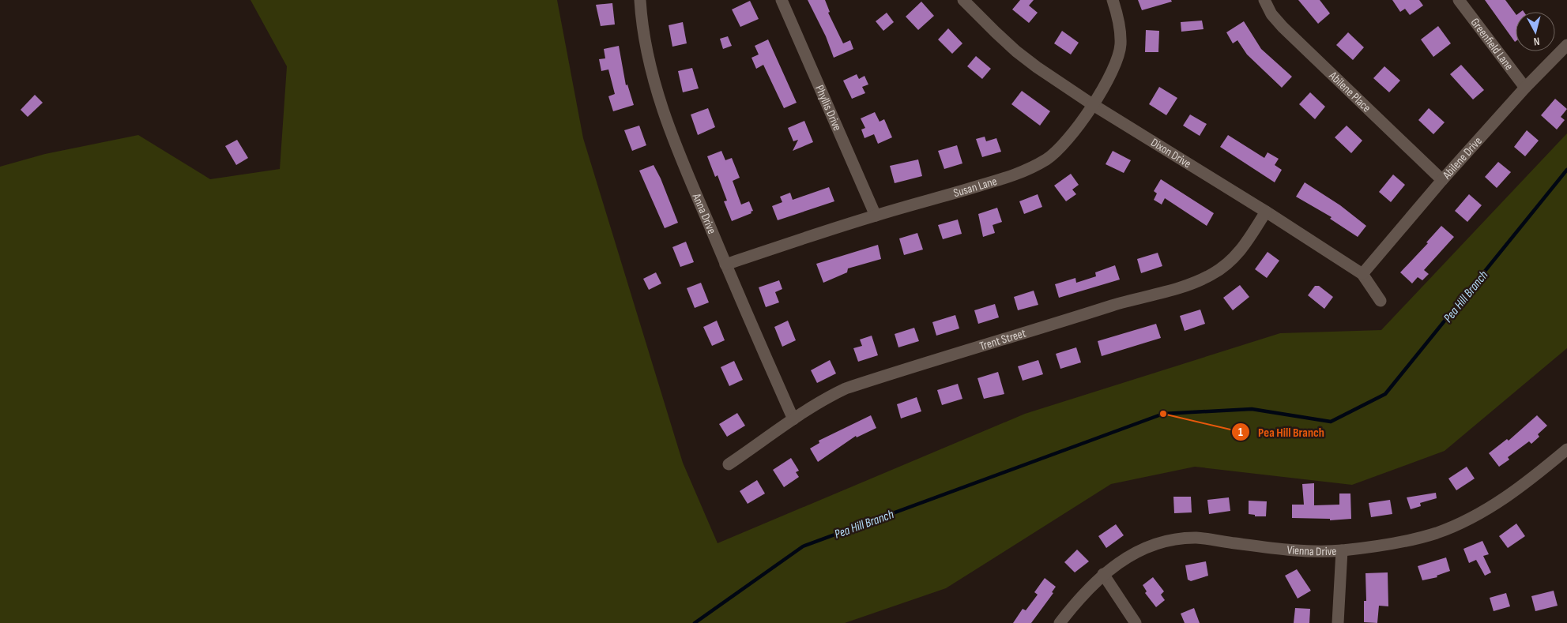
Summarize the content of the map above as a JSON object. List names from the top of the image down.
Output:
{
  "streets": {
    "street": [
      "Greenfield Lane",
      "Abilene Place",
      "Phyllis Drive",
      "Dixon Drive",
      "Abilene Drive",
      "Susan Lane",
      "Anna Drive",
      "Trent Street",
      "Vienna Drive"
    ]
  },
  "crossings": [
    ["Greenfield Lane", "Abilene Drive"],
    ["Abilene Place", "Abilene Drive"],
    ["Phyllis Drive", "Susan Lane"],
    ["Dixon Drive", "Abilene Drive"],
    ["Dixon Drive", "Susan Lane"],
    ["Dixon Drive", "Trent Street"],
    ["Susan Lane", "Anna Drive"],
    ["Anna Drive", "Trent Street"]
  ],
  "water": ["Pea Hill Branch"],
  "places": ["Pea Hill Branch"],
  "north": "bottom"
}
